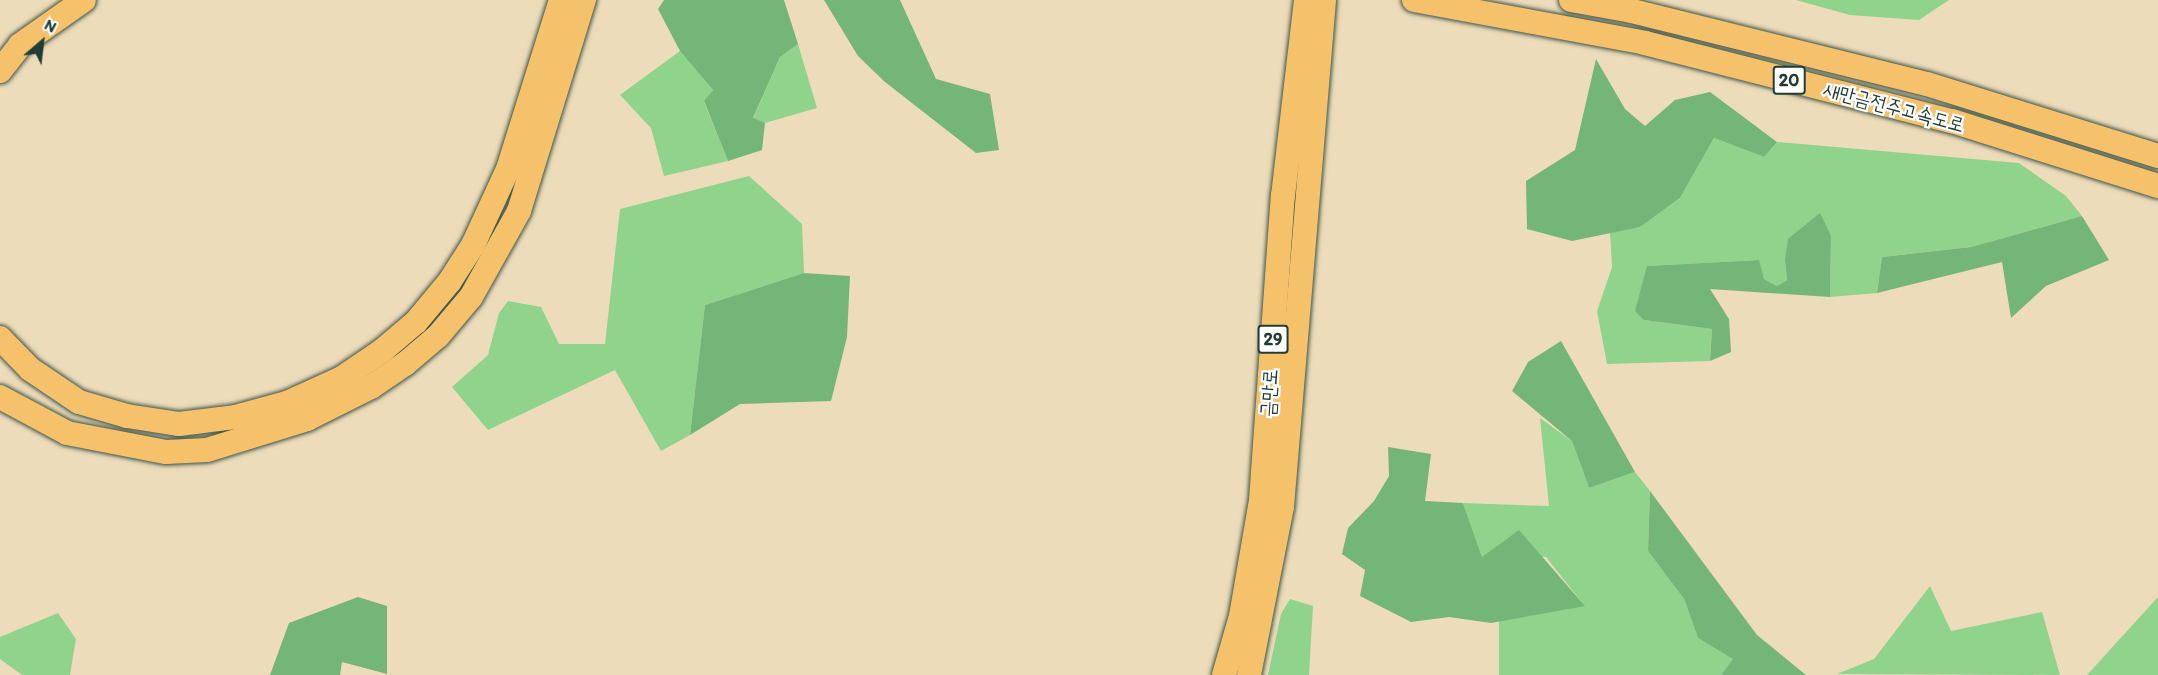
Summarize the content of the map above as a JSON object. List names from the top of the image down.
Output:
{
  "streets": {
    "highway": [
      "20",
      "새만금전주고속도로",
      "29",
      "금만로"
    ]
  },
  "north": "top right"
}
